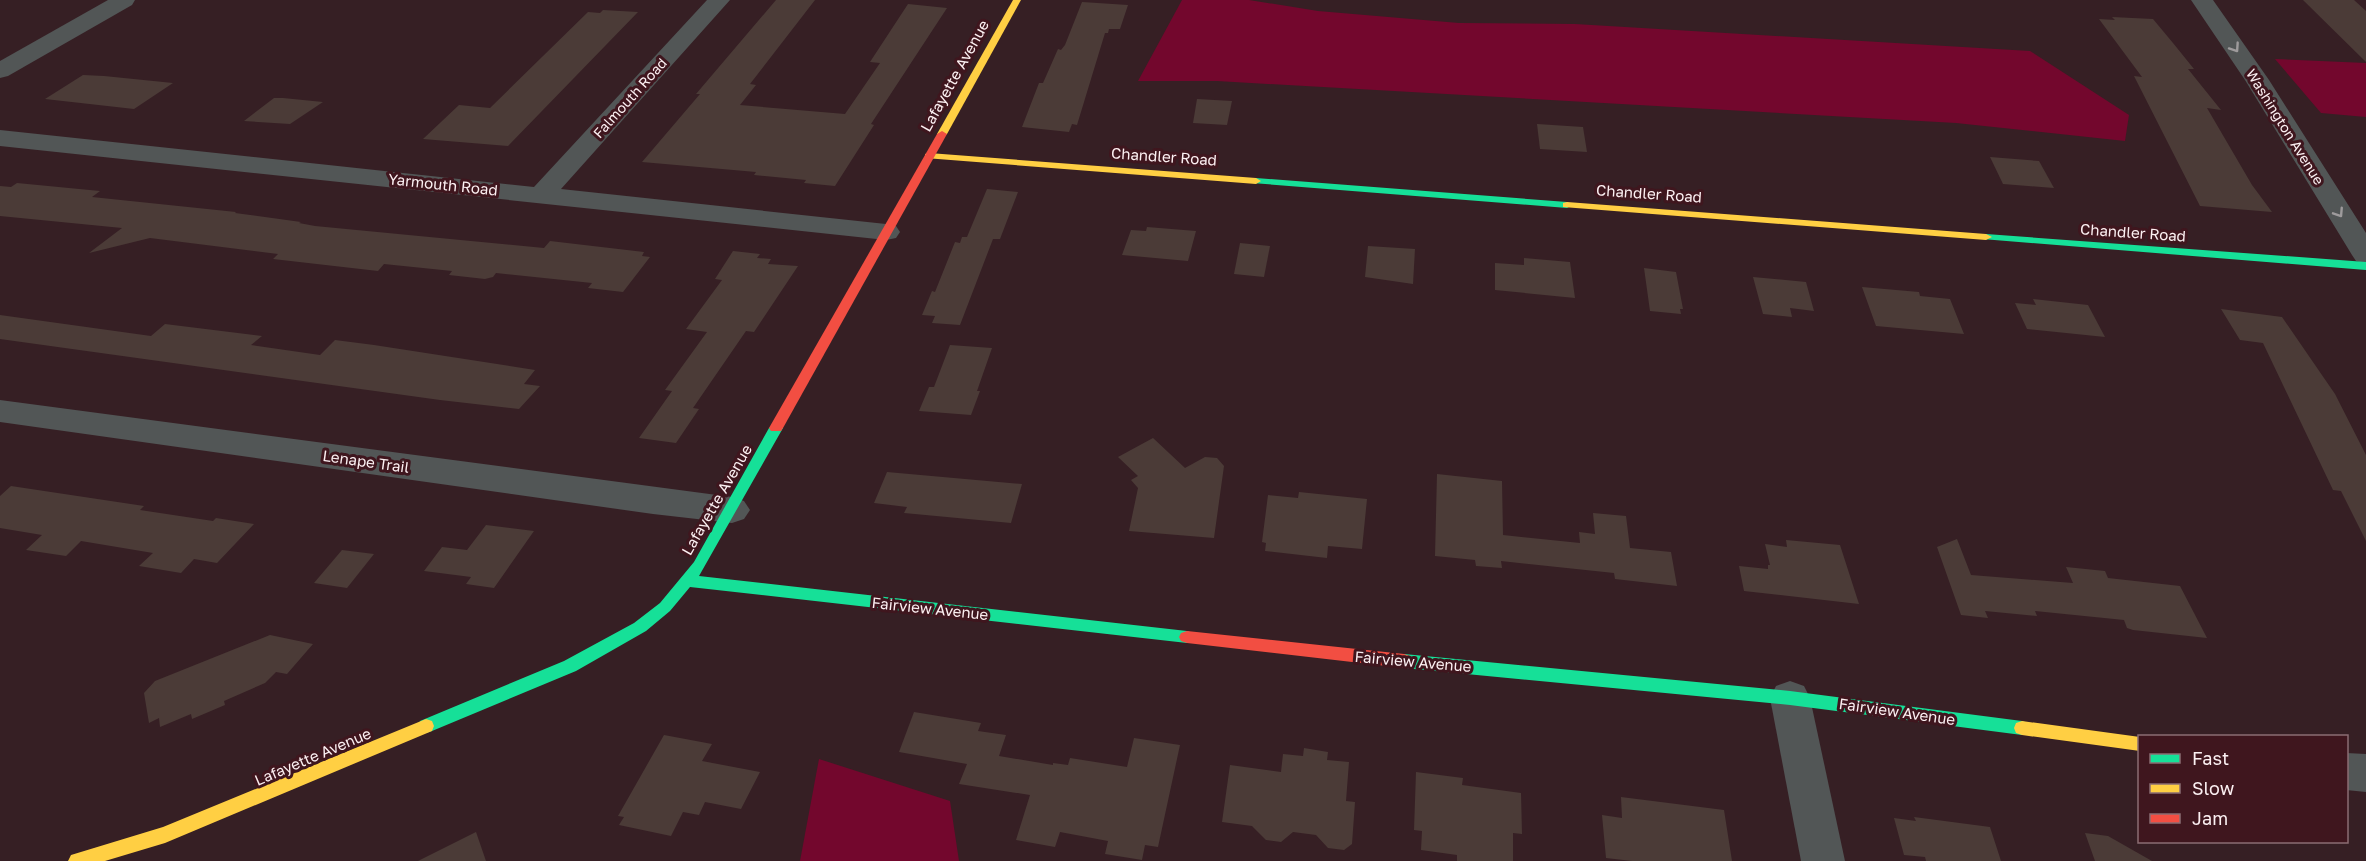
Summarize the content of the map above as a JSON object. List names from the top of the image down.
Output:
{
  "streets": {
    "street": [
      "Lafayette Avenue",
      "Falmouth Road",
      "Washington Avenue",
      "Chandler Road",
      "Yarmouth Road",
      "Lenape Trail",
      "Fairview Avenue"
    ]
  },
  "crossings": [
    ["Lafayette Avenue", "Chandler Road"],
    ["Lafayette Avenue", "Yarmouth Road"],
    ["Lafayette Avenue", "Lenape Trail"],
    ["Lafayette Avenue", "Fairview Avenue"],
    ["Falmouth Road", "Yarmouth Road"]
  ],
  "one_way": ["Washington Avenue"],
  "legend": ["Fast", "Slow", "Jam"]
}
